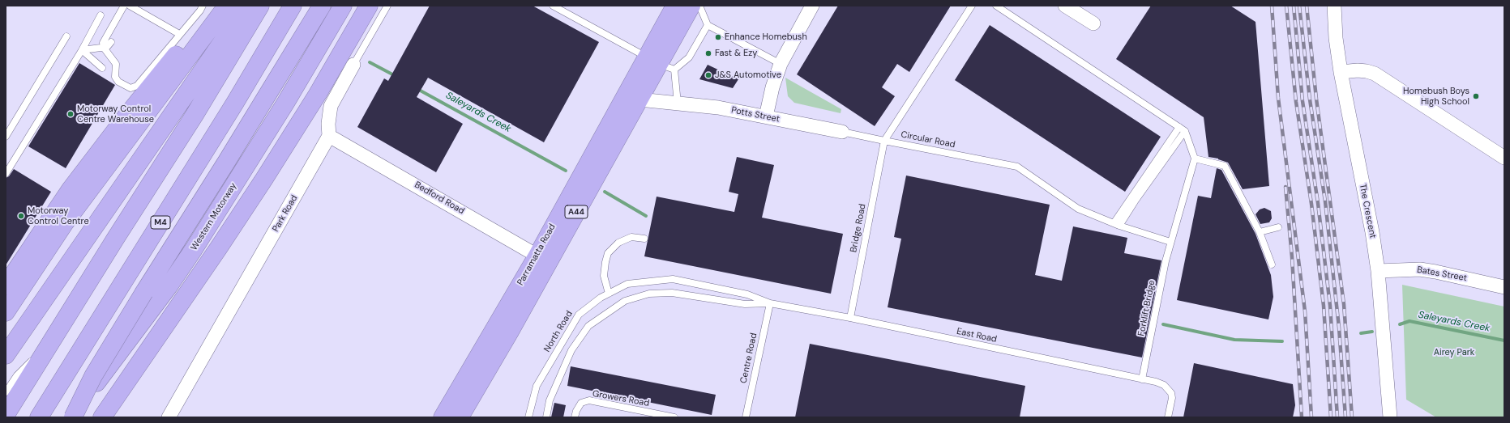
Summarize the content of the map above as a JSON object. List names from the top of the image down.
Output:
{
  "streets": {
    "highway": [
      "A44",
      "Western Motorway",
      "M4",
      "Parramatta Road"
    ],
    "street": [
      "Potts Street",
      "Bedford Road",
      "The Crescent",
      "Park Road",
      "Bates Street"
    ],
    "lane": [
      "Circular Road",
      "Bridge Road",
      "Forklift Bridge",
      "North Road",
      "East Road",
      "Centre Road",
      "Growers Road"
    ]
  },
  "crossings": [
    ["Potts Street", "Circular Road"],
    ["Potts Street", "Bridge Road"],
    ["Potts Street", "Parramatta Road"],
    ["Circular Road", "Bridge Road"],
    ["Bedford Road", "Park Road"],
    ["Bedford Road", "Parramatta Road"],
    ["The Crescent", "Bates Street"],
    ["Bridge Road", "East Road"],
    ["Forklift Bridge", "East Road"],
    ["North Road", "East Road"],
    ["North Road", "Centre Road"],
    ["East Road", "Centre Road"]
  ],
  "water": ["Saleyards Creek"],
  "parks": ["Airey Park"],
  "places": [
    "Enhance Homebush",
    "Fast & Ezy",
    "J&S Automotive",
    "Homebush Boys High School",
    "Motorway Control Centre Warehouse",
    "Motorway Control Centre"
  ]
}
